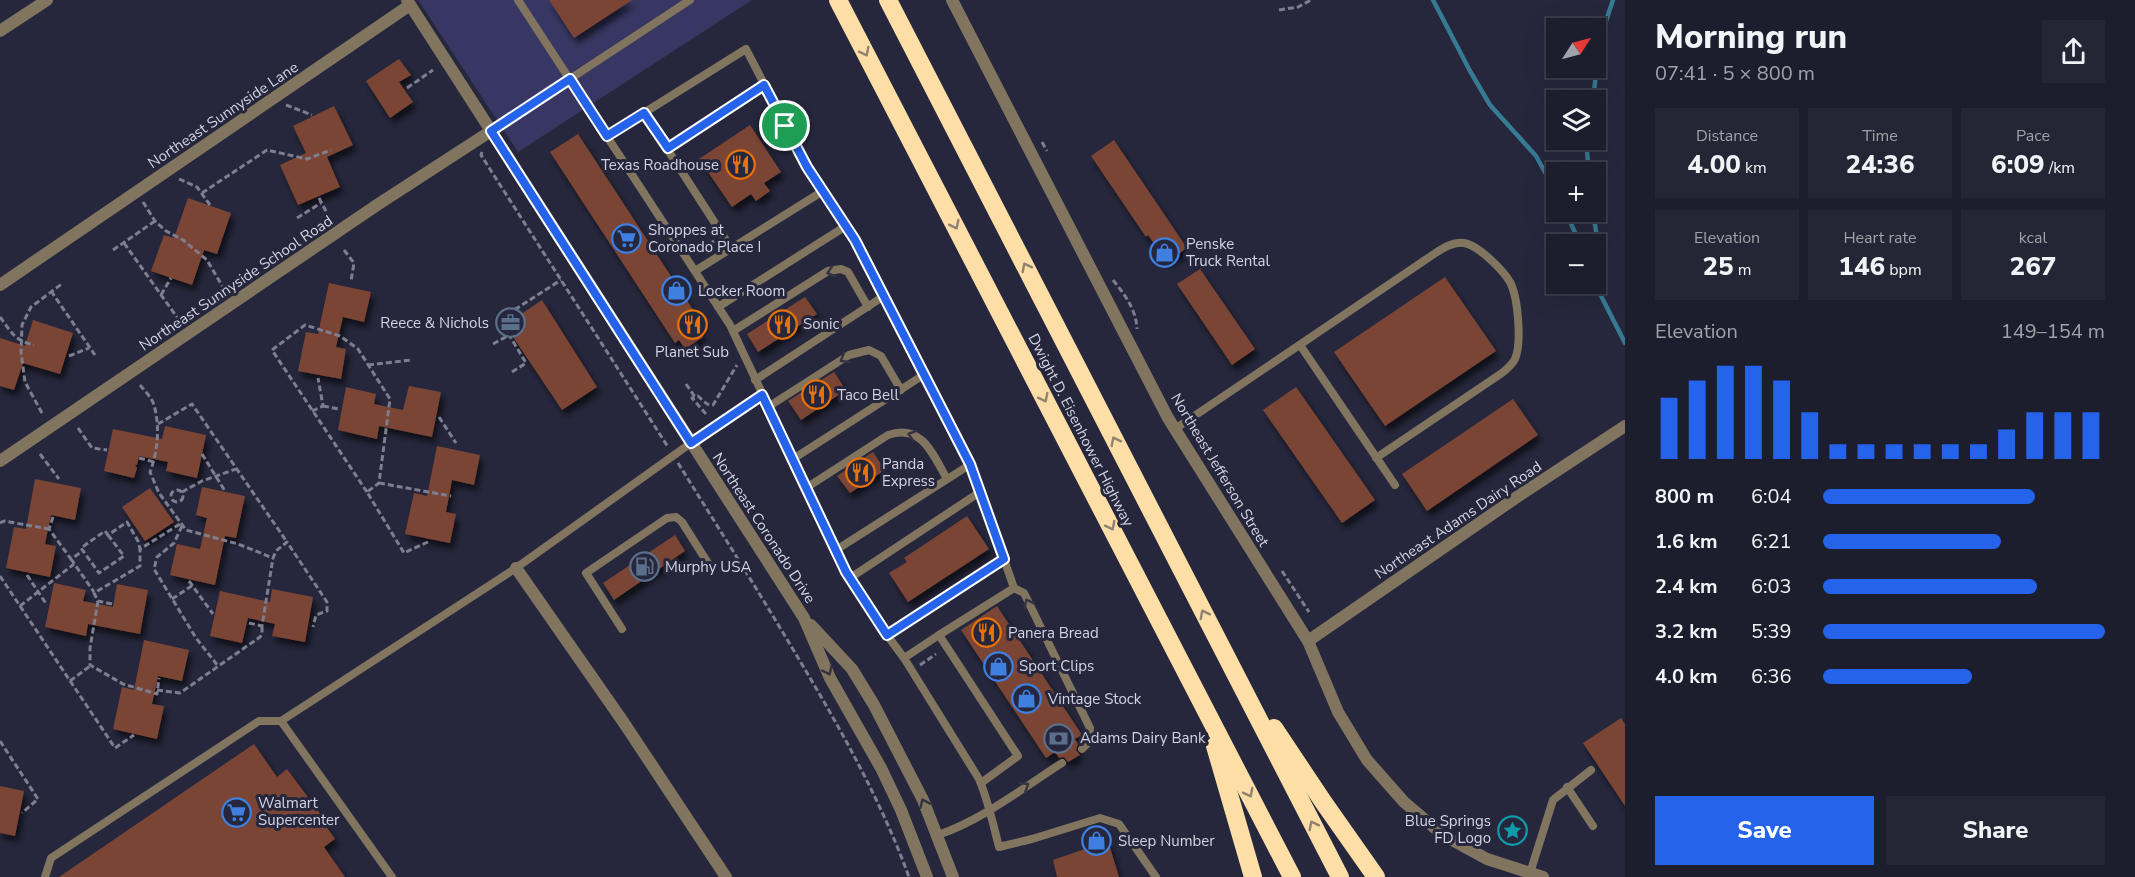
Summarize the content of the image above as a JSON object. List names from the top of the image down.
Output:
{
  "streets": {
    "highway": ["Dwight D. Eisenhower Highway"],
    "street": [
      "Northeast Sunnyside Lane",
      "Northeast Sunnyside School Road",
      "Northeast Jefferson Street",
      "Northeast Adams Dairy Road",
      "Northeast Coronado Drive"
    ]
  },
  "crossings": [
    ["Northeast Sunnyside Lane", "Northeast Coronado Drive"],
    ["Northeast Sunnyside School Road", "Northeast Coronado Drive"],
    ["Northeast Jefferson Street", "Northeast Adams Dairy Road"]
  ],
  "places": {
    "restaurant": [
      "Texas Roadhouse",
      "Sonic",
      "Planet Sub",
      "Taco Bell",
      "Panda Express",
      "Panera Bread"
    ],
    "supermarket": ["Shoppes at Coronado Place I", "Walmart Supercenter"],
    "shop": [
      "Penske Truck Rental",
      "Locker Room",
      "Sport Clips",
      "Vintage Stock",
      "Sleep Number"
    ],
    "office": ["Reece & Nichols"],
    "fuel station": ["Murphy USA"],
    "bank": ["Adams Dairy Bank"],
    "place": ["Blue Springs FD Logo"]
  },
  "north": "top right",
  "page": {
    "heading": ["Morning run", "07:41 · 5 × 800 m"],
    "map_buttons": ["+", "−"],
    "stats": [
      ["Distance", "4.00 km"],
      ["Time", "24:36"],
      ["Pace", "6:09 /km"],
      ["Elevation", "25 m"],
      ["Heart rate", "146 bpm"],
      ["kcal", "267"]
    ],
    "chart": ["Elevation", "149–154 m"],
    "list": [
      {
        "name": "800 m",
        "note": "6:04"
      },
      {
        "name": "1.6 km",
        "note": "6:21"
      },
      {
        "name": "2.4 km",
        "note": "6:03"
      },
      {
        "name": "3.2 km",
        "note": "5:39"
      },
      {
        "name": "4.0 km",
        "note": "6:36"
      }
    ],
    "buttons": ["Save", "Share"]
  }
}
